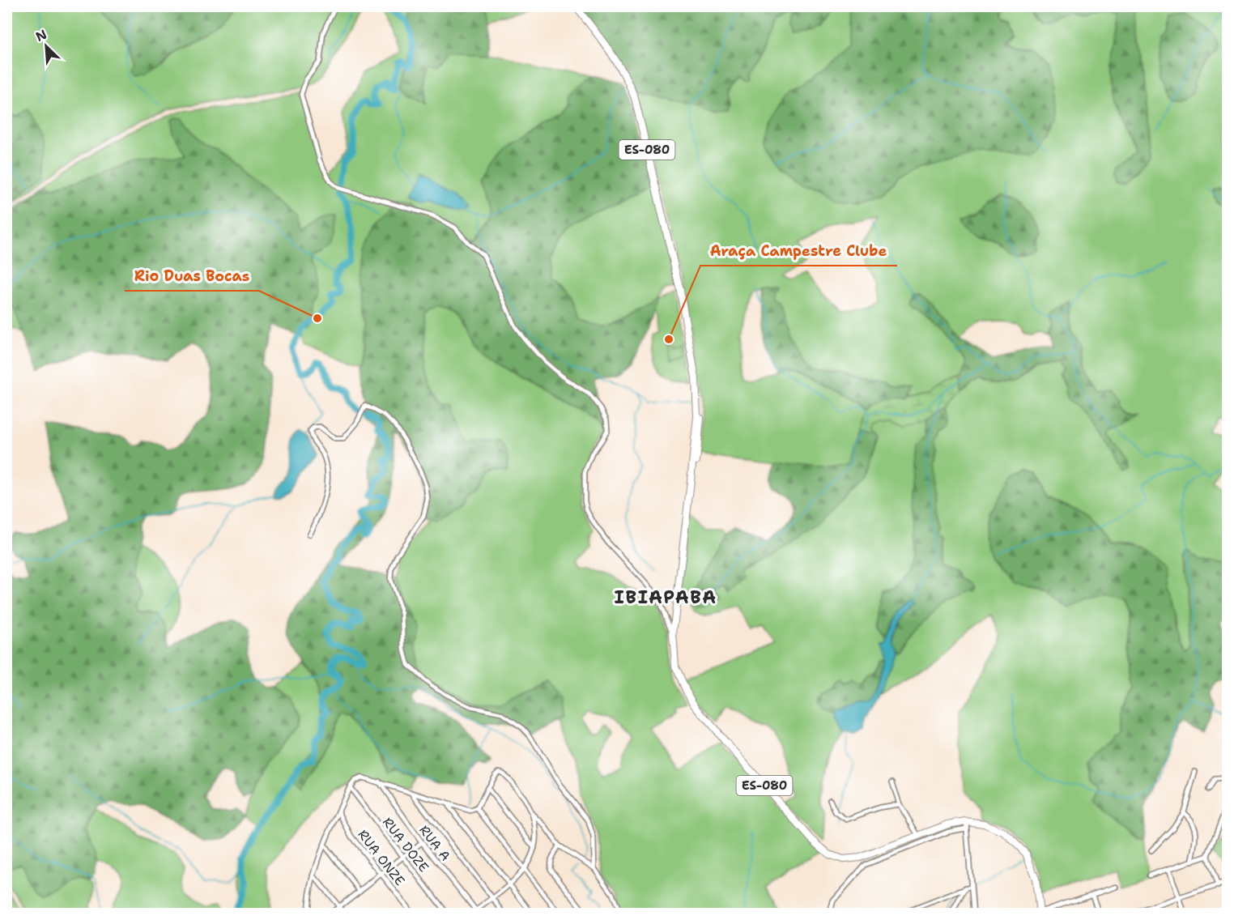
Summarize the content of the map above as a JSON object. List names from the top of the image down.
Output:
{
  "streets": {
    "main road": ["ES-080"],
    "street": ["RUA A", "RUA DOZE", "RUA ONZE"]
  },
  "districts": ["IBIAPABA"],
  "places": ["Rio Duas Bocas", "Araça Campestre Clube"],
  "north": "top left"
}
